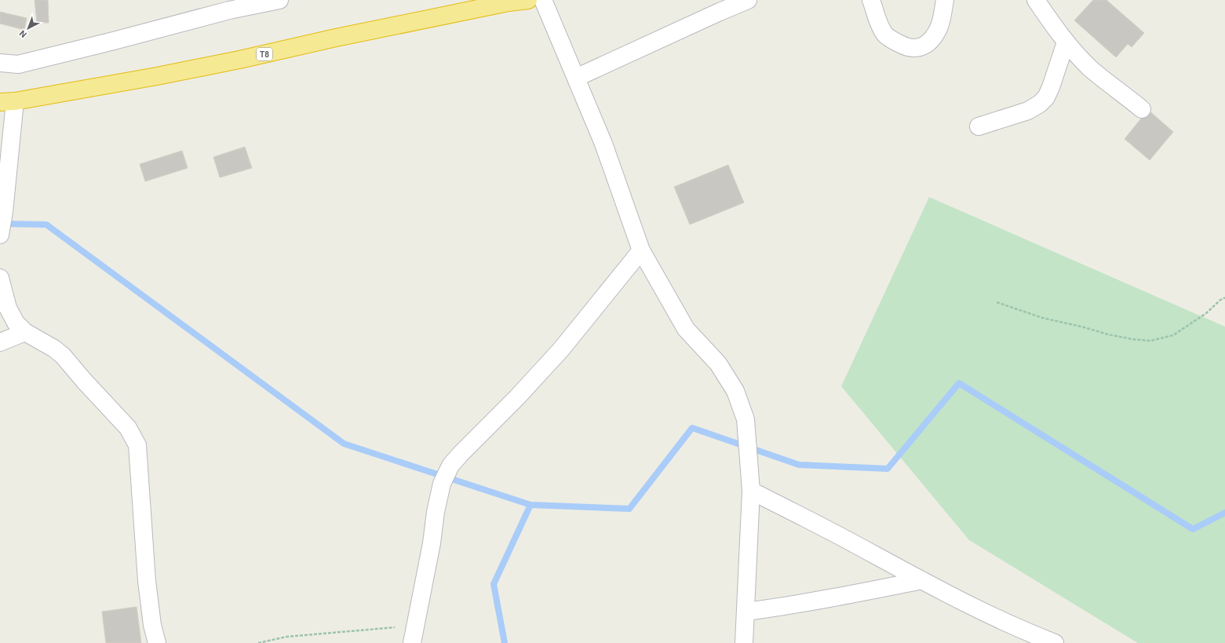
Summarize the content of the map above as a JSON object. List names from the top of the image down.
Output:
{
  "streets": {
    "highway": ["T8"]
  },
  "north": "bottom left"
}
